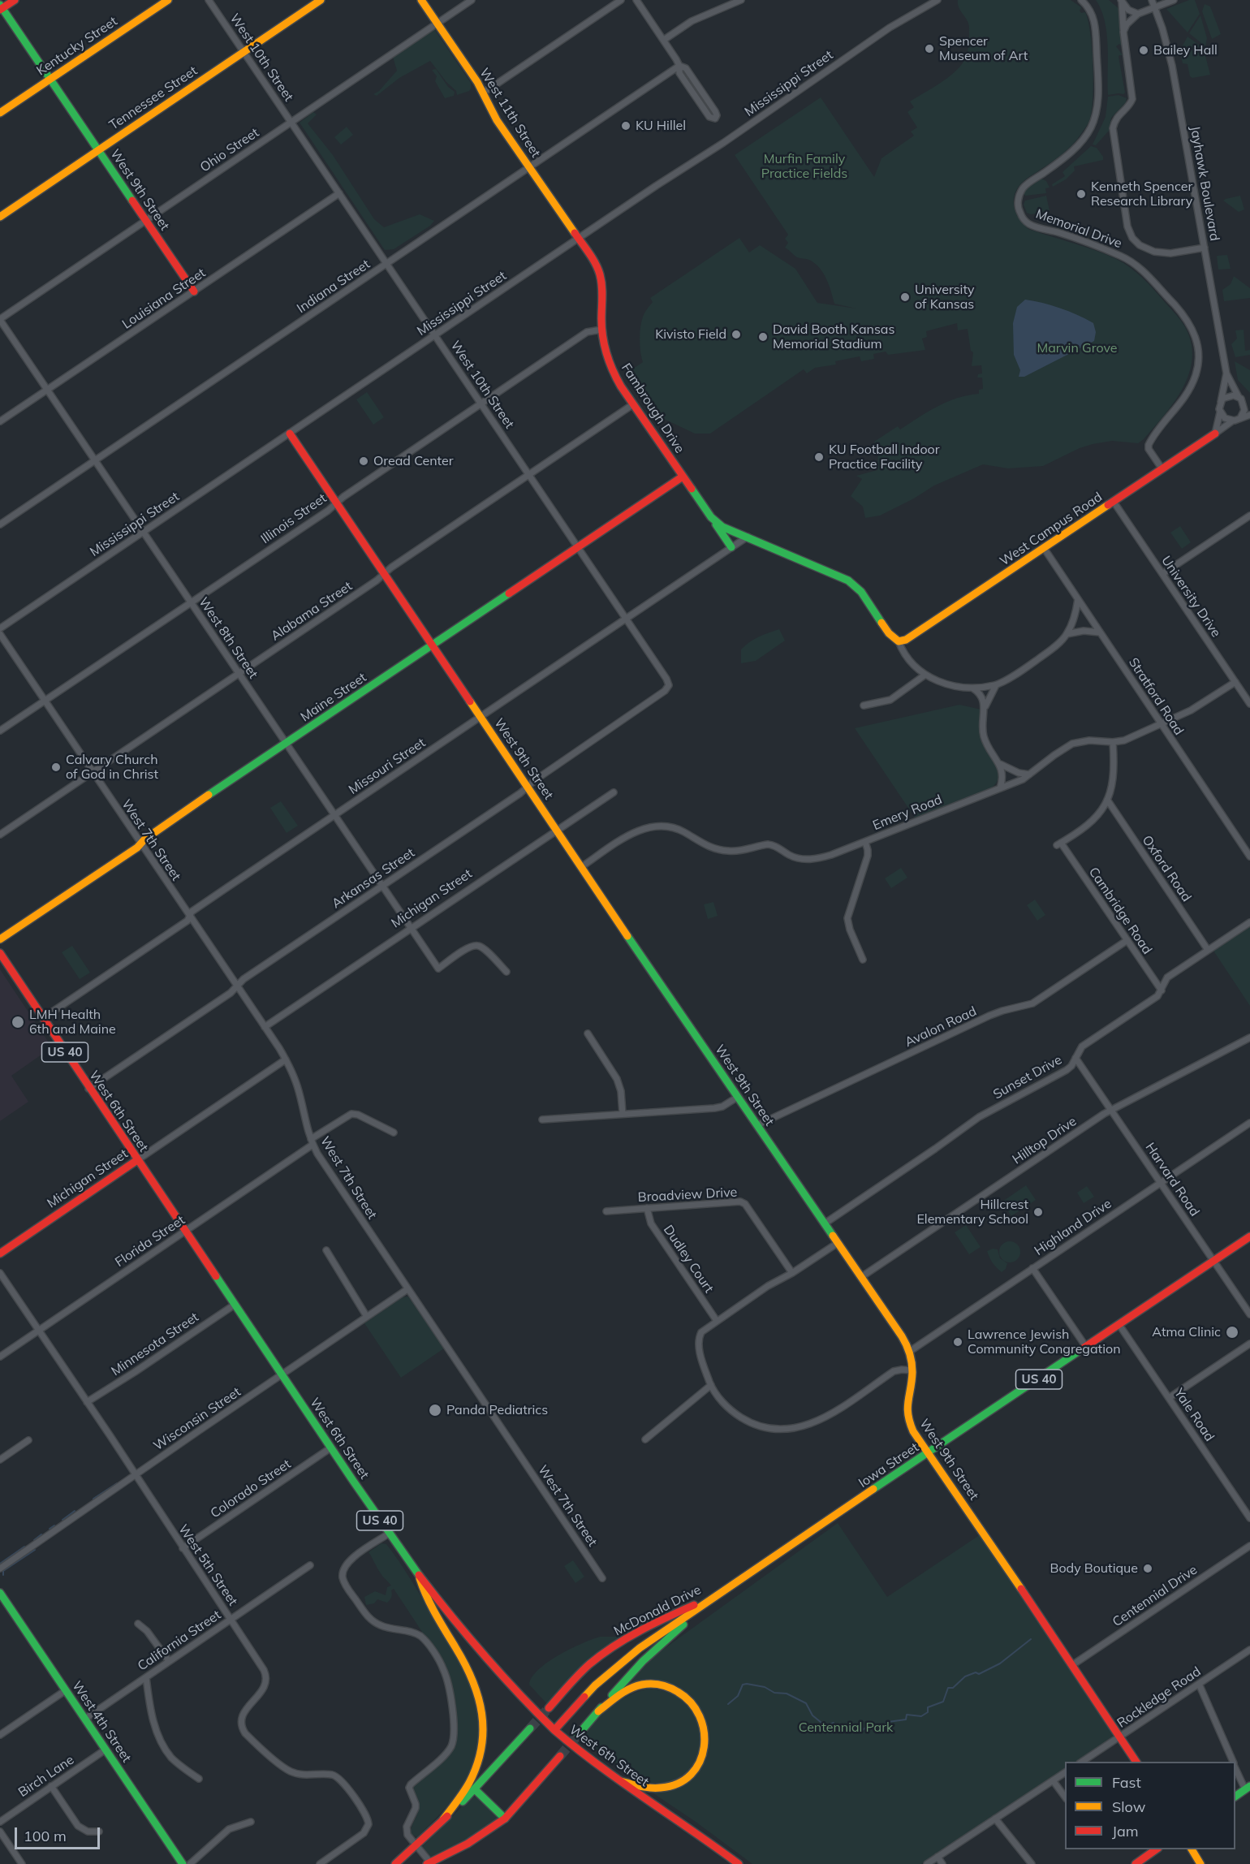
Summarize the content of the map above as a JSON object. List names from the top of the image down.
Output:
{
  "streets": {
    "main road": [
      "Kentucky Street",
      "Tennessee Street",
      "West 11th Street",
      "West 9th Street",
      "Fambrough Drive",
      "West Campus Road",
      "Maine Street",
      "Michigan Street",
      "US 40",
      "West 6th Street",
      "Iowa Street",
      "McDonald Drive",
      "West 4th Street"
    ],
    "street": [
      "West 10th Street",
      "Mississippi Street",
      "Ohio Street",
      "Jayhawk Boulevard",
      "Memorial Drive",
      "Indiana Street",
      "Louisiana Street",
      "Illinois Street",
      "University Drive",
      "Alabama Street",
      "West 8th Street",
      "Stratford Road",
      "Missouri Street",
      "Emery Road",
      "West 7th Street",
      "Oxford Road",
      "Arkansas Street",
      "Cambridge Road",
      "Avalon Road",
      "Sunset Drive",
      "Hilltop Drive",
      "Harvard Road",
      "Broadview Drive",
      "Highland Drive",
      "Florida Street",
      "Dudley Court",
      "Minnesota Street",
      "Yale Road",
      "Wisconsin Street",
      "Colorado Street",
      "West 5th Street",
      "Centennial Drive",
      "California Street",
      "Rockledge Road",
      "Birch Lane"
    ]
  },
  "crossings": [
    ["Kentucky Street", "West 9th Street"],
    ["West 10th Street", "Mississippi Street"],
    ["West 10th Street", "Tennessee Street"],
    ["West 10th Street", "Ohio Street"],
    ["West 10th Street", "Indiana Street"],
    ["West 10th Street", "Louisiana Street"],
    ["West 10th Street", "Illinois Street"],
    ["West 10th Street", "Alabama Street"],
    ["West 10th Street", "Maine Street"],
    ["West 10th Street", "Missouri Street"],
    ["West 10th Street", "Arkansas Street"],
    ["Mississippi Street", "West 11th Street"],
    ["Mississippi Street", "West 9th Street"],
    ["Mississippi Street", "Fambrough Drive"],
    ["Mississippi Street", "West 8th Street"],
    ["Tennessee Street", "West 9th Street"],
    ["West 11th Street", "Ohio Street"],
    ["West 11th Street", "Indiana Street"],
    ["West 11th Street", "Fambrough Drive"],
    ["Ohio Street", "West 9th Street"],
    ["Ohio Street", "West 8th Street"],
    ["Jayhawk Boulevard", "West Campus Road"],
    ["West 9th Street", "Louisiana Street"],
    ["West 9th Street", "Illinois Street"],
    ["West 9th Street", "Alabama Street"],
    ["West 9th Street", "Maine Street"],
    ["West 9th Street", "Missouri Street"],
    ["West 9th Street", "Emery Road"],
    ["West 9th Street", "Arkansas Street"],
    ["West 9th Street", "Michigan Street"],
    ["West 9th Street", "Avalon Road"],
    ["West 9th Street", "Sunset Drive"],
    ["West 9th Street", "Hilltop Drive"],
    ["West 9th Street", "Highland Drive"],
    ["West 9th Street", "Iowa Street"],
    ["West 9th Street", "Centennial Drive"],
    ["West 9th Street", "Rockledge Road"],
    ["Memorial Drive", "West Campus Road"],
    ["Indiana Street", "West 8th Street"],
    ["Louisiana Street", "West 8th Street"],
    ["Fambrough Drive", "Illinois Street"],
    ["Fambrough Drive", "Alabama Street"],
    ["Fambrough Drive", "Maine Street"],
    ["Fambrough Drive", "Missouri Street"],
    ["Illinois Street", "West 8th Street"],
    ["Illinois Street", "West 7th Street"],
    ["West Campus Road", "University Drive"],
    ["West Campus Road", "Stratford Road"],
    ["University Drive", "Emery Road"],
    ["Alabama Street", "West 8th Street"],
    ["Alabama Street", "West 7th Street"],
    ["West 8th Street", "Maine Street"],
    ["West 8th Street", "Missouri Street"],
    ["West 8th Street", "Arkansas Street"],
    ["West 8th Street", "Michigan Street"],
    ["Stratford Road", "Emery Road"],
    ["Maine Street", "West 7th Street"],
    ["Missouri Street", "West 7th Street"],
    ["Missouri Street", "West 6th Street"],
    ["West 7th Street", "Arkansas Street"],
    ["West 7th Street", "Michigan Street"],
    ["West 7th Street", "Florida Street"],
    ["West 7th Street", "Wisconsin Street"],
    ["Oxford Road", "Cambridge Road"],
    ["Oxford Road", "Sunset Drive"],
    ["Arkansas Street", "West 6th Street"],
    ["Michigan Street", "West 6th Street"],
    ["Cambridge Road", "Avalon Road"],
    ["Cambridge Road", "Sunset Drive"],
    ["Sunset Drive", "Harvard Road"],
    ["West 6th Street", "Florida Street"],
    ["West 6th Street", "Minnesota Street"],
    ["West 6th Street", "Wisconsin Street"],
    ["West 6th Street", "Iowa Street"],
    ["West 6th Street", "Colorado Street"],
    ["Hilltop Drive", "Harvard Road"],
    ["Harvard Road", "Highland Drive"],
    ["Harvard Road", "Iowa Street"],
    ["Broadview Drive", "Dudley Court"],
    ["Florida Street", "West 5th Street"],
    ["Minnesota Street", "West 5th Street"],
    ["Yale Road", "Iowa Street"],
    ["Wisconsin Street", "West 5th Street"],
    ["Iowa Street", "McDonald Drive"],
    ["Colorado Street", "West 5th Street"],
    ["West 5th Street", "California Street"],
    ["California Street", "West 4th Street"],
    ["West 4th Street", "Birch Lane"]
  ],
  "parks": ["Murfin Family Practice Fields", "Marvin Grove", "Centennial Park"],
  "places": [
    "Spencer Museum of Art",
    "Bailey Hall",
    "KU Hillel",
    "Kenneth Spencer Research Library",
    "University of Kansas",
    "Kivisto Field",
    "David Booth Kansas Memorial Stadium",
    "KU Football Indoor Practice Facility",
    "Oread Center",
    "Calvary Church of God in Christ",
    "LMH Health 6th and Maine",
    "Hillcrest Elementary School",
    "Atma Clinic",
    "Lawrence Jewish Community Congregation",
    "Panda Pediatrics",
    "Body Boutique"
  ],
  "legend": ["Fast", "Slow", "Jam"],
  "scale_bar": "100 m"
}
